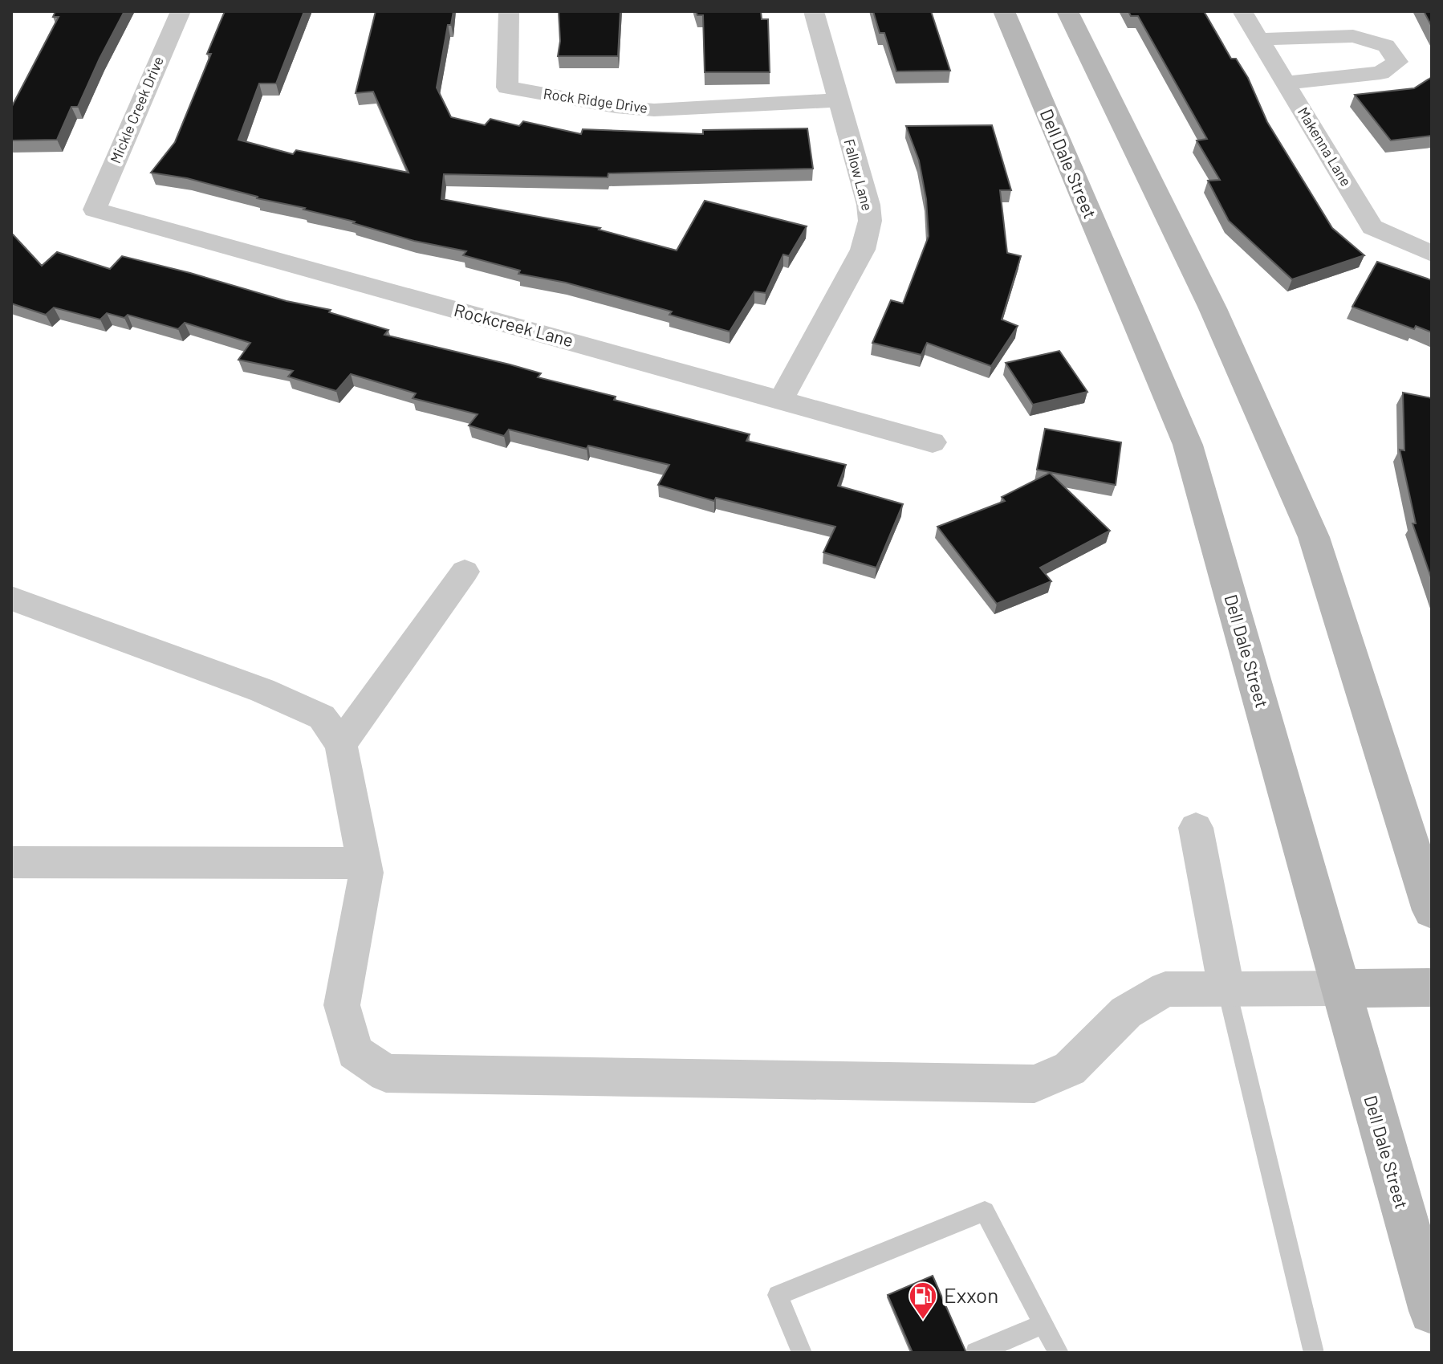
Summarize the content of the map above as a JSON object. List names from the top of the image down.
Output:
{
  "streets": {
    "main road": ["Dell Dale Street"],
    "street": [
      "Rock Ridge Drive",
      "Mickle Creek Drive",
      "Makenna Lane",
      "Fallow Lane",
      "Rockcreek Lane"
    ]
  },
  "crossings": [
    ["Rock Ridge Drive", "Fallow Lane"],
    ["Mickle Creek Drive", "Rockcreek Lane"],
    ["Fallow Lane", "Rockcreek Lane"]
  ],
  "places": {
    "fuel station": ["Exxon"]
  }
}
